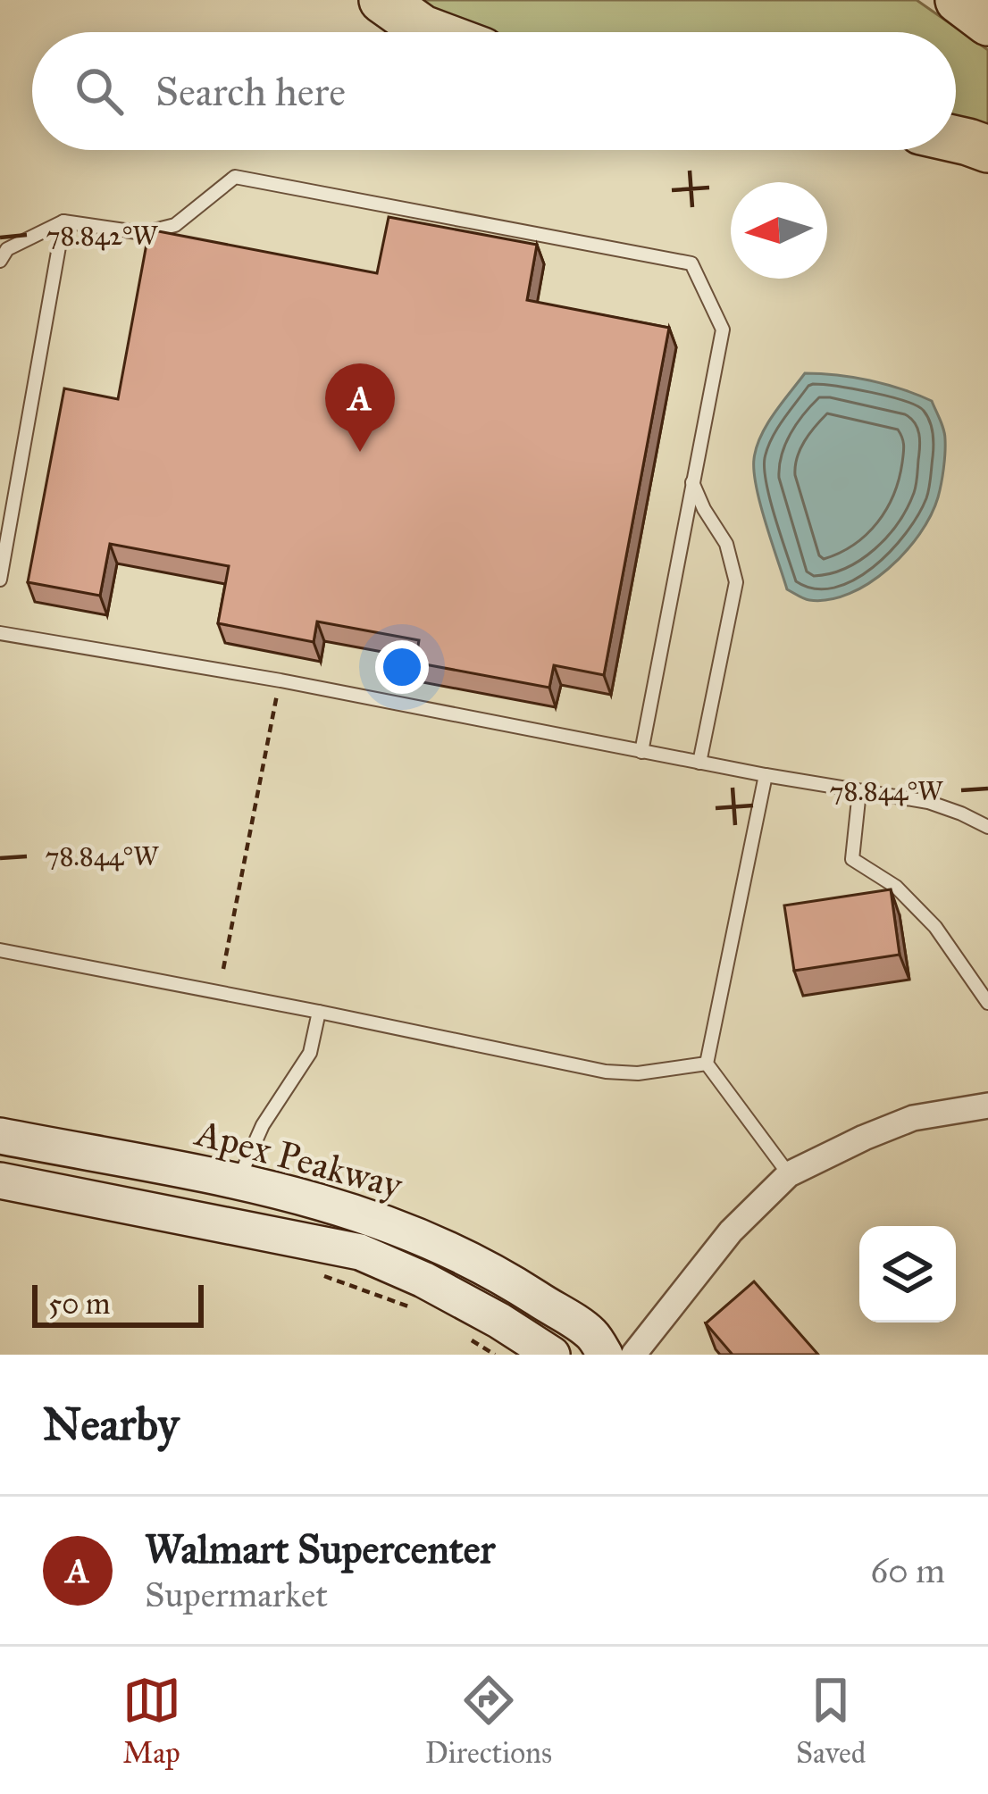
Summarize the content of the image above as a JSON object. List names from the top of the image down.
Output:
{
  "streets": {
    "main road": ["Apex Peakway"]
  },
  "scale_bar": "50 m",
  "north": "left",
  "page": {
    "search": "Search here",
    "pins": "A",
    "scale": "50 m",
    "heading": "Nearby",
    "list": [
      {
        "mark": "A",
        "name": "Walmart Supercenter",
        "note": "Supermarket",
        "value": "60 m"
      }
    ],
    "nav": ["Map", "Directions", "Saved"]
  },
  "coordinates": ["78.842°W", "78.844°W"]
}
